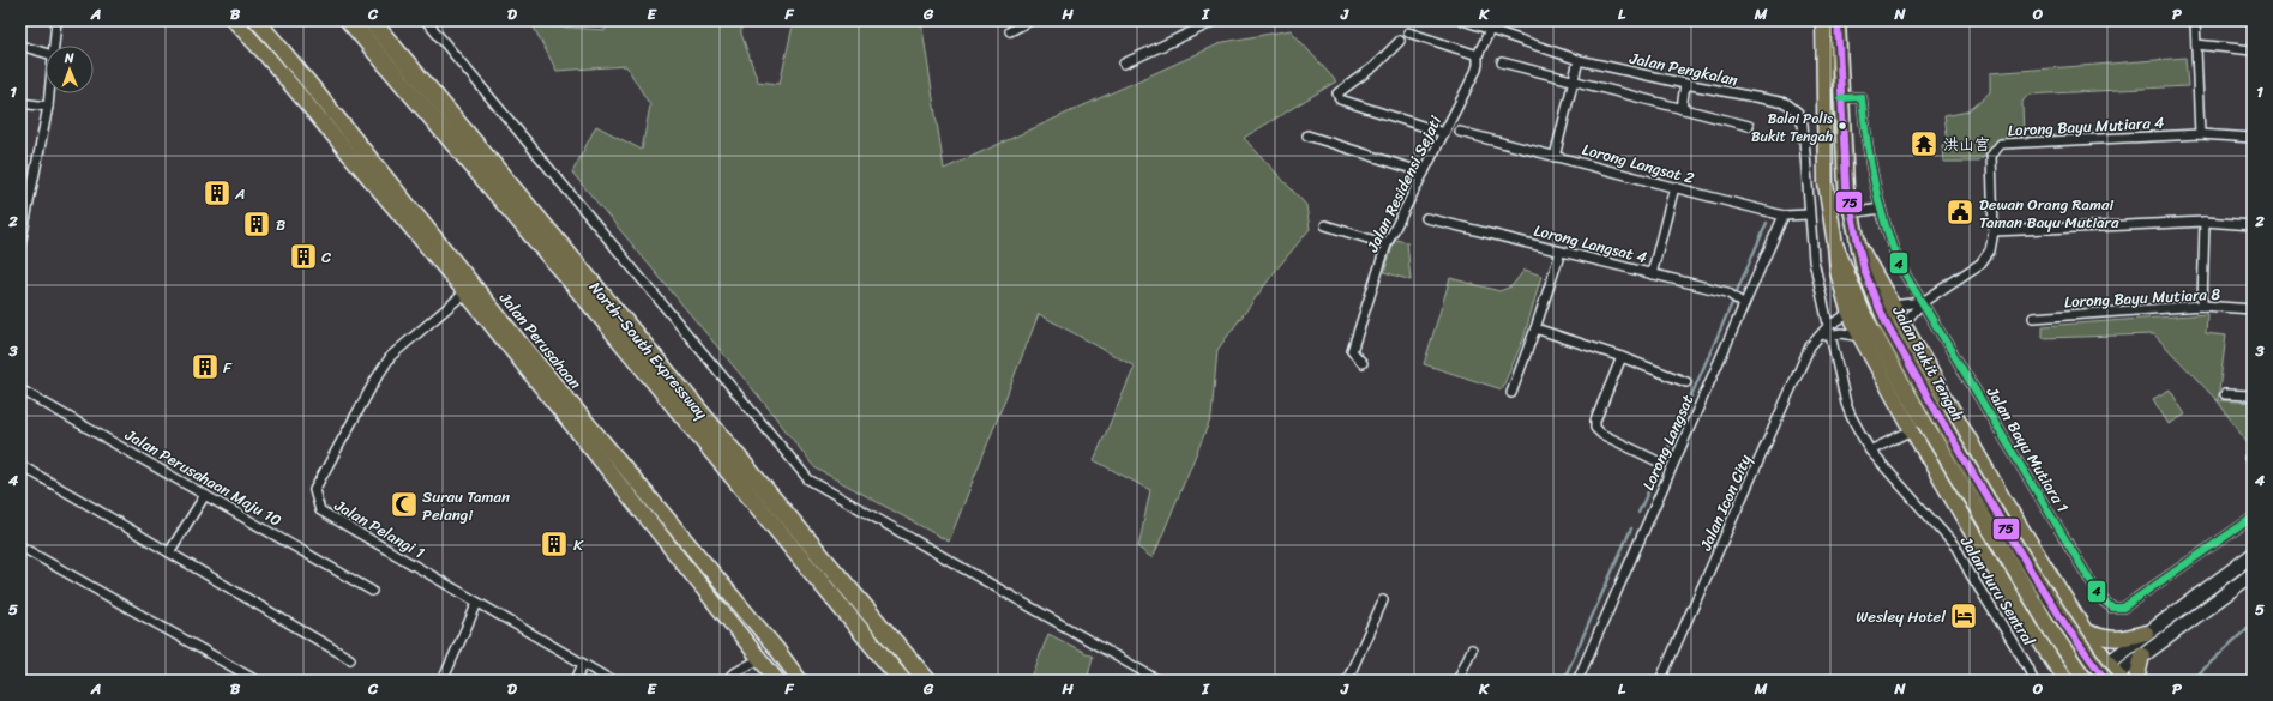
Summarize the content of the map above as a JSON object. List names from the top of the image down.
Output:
{
  "streets": {
    "highway": ["North–South Expressway"],
    "main road": ["Jalan Perusahaan", "Jalan Bukit Tengah"],
    "street": [
      "Jalan Pengkalan",
      "Lorong Bayu Mutiara 4",
      "Lorong Langsat 2",
      "Jalan Residensi Sejati",
      "Lorong Langsat 4",
      "Lorong Bayu Mutiara 8",
      "Lorong Langsat",
      "Jalan Bayu Mutiara 1",
      "Jalan Perusahaan Maju 10",
      "Jalan Icon City",
      "Jalan Pelangi 1",
      "Jalan Juru Sentral"
    ]
  },
  "crossings": [
    ["Jalan Pengkalan", "Lorong Langsat 2"],
    ["Jalan Pengkalan", "Jalan Residensi Sejati"],
    ["Jalan Pengkalan", "Jalan Icon City"],
    ["Jalan Pengkalan", "Jalan Juru Sentral"],
    ["Lorong Bayu Mutiara 4", "Jalan Bayu Mutiara 1"],
    ["Lorong Langsat 2", "Lorong Langsat"],
    ["Lorong Langsat 4", "Lorong Langsat"],
    ["Jalan Perusahaan", "Jalan Pelangi 1"],
    ["Jalan Bukit Tengah", "Jalan Bayu Mutiara 1"]
  ],
  "places": {
    "other": ["Balai Polis Bukit Tengah"],
    "temple": ["洪山宫"],
    "building": [
      "A",
      "B",
      "C",
      "F",
      "K"
    ],
    "public building": ["Dewan Orang Ramai Taman Bayu Mutiara"],
    "mosque": ["Surau Taman Pelangi"],
    "hotel": ["Wesley Hotel"]
  },
  "lines": ["transit line 75", "transit line 4"],
  "north": "top",
  "grid": {
    "columns": [
      "A",
      "B",
      "C",
      "D",
      "E",
      "F",
      "G",
      "H",
      "I",
      "J",
      "K",
      "L",
      "M",
      "N",
      "O",
      "P"
    ],
    "rows": [
      "1",
      "2",
      "3",
      "4",
      "5"
    ]
  }
}
